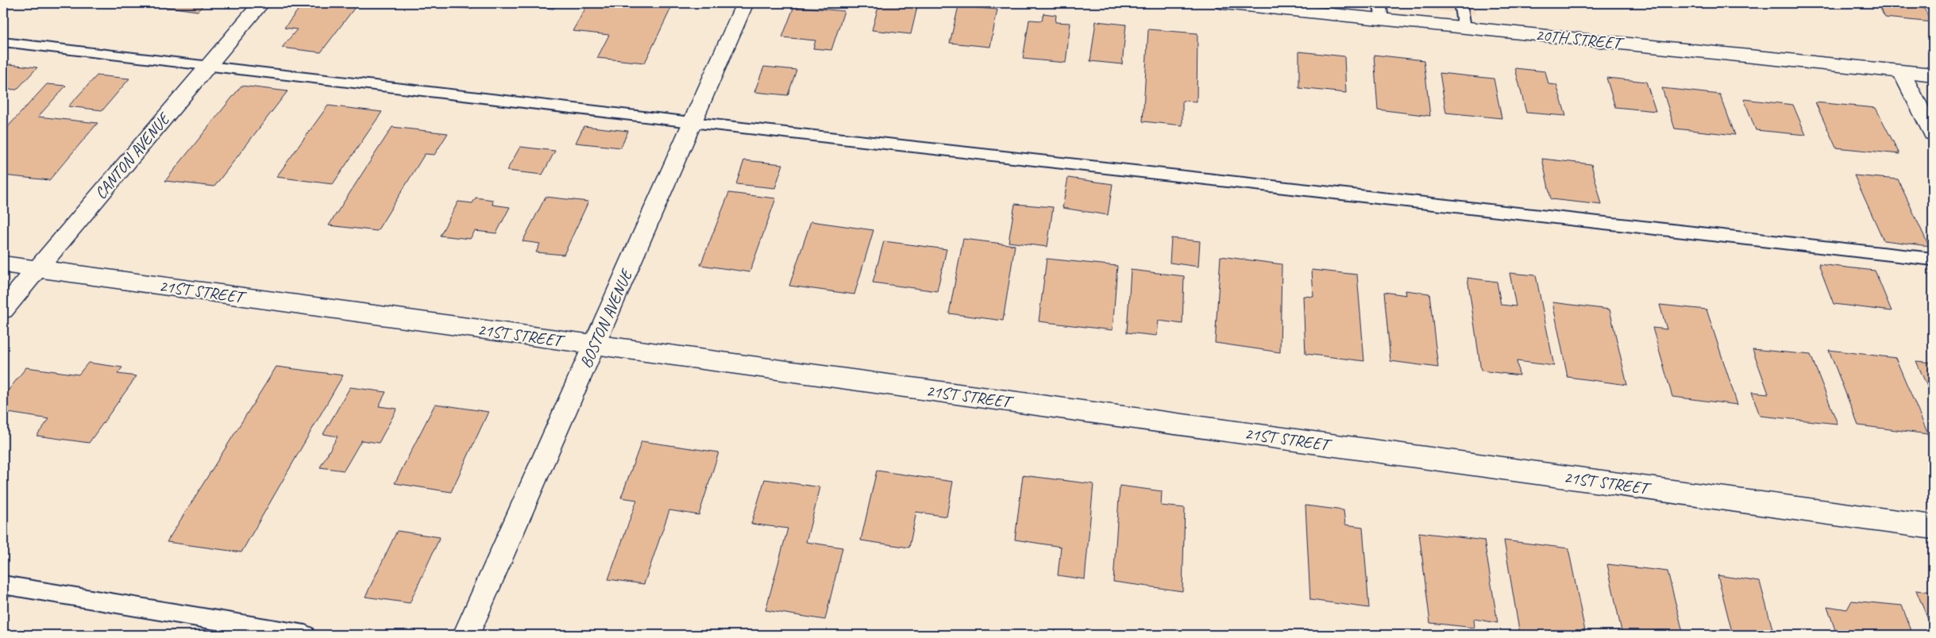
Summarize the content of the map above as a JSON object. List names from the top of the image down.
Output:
{
  "streets": {
    "street": [
      "20TH STREET",
      "CANTON AVENUE",
      "21ST STREET",
      "BOSTON AVENUE"
    ]
  },
  "crossings": [
    ["CANTON AVENUE", "21ST STREET"],
    ["21ST STREET", "BOSTON AVENUE"]
  ]
}
